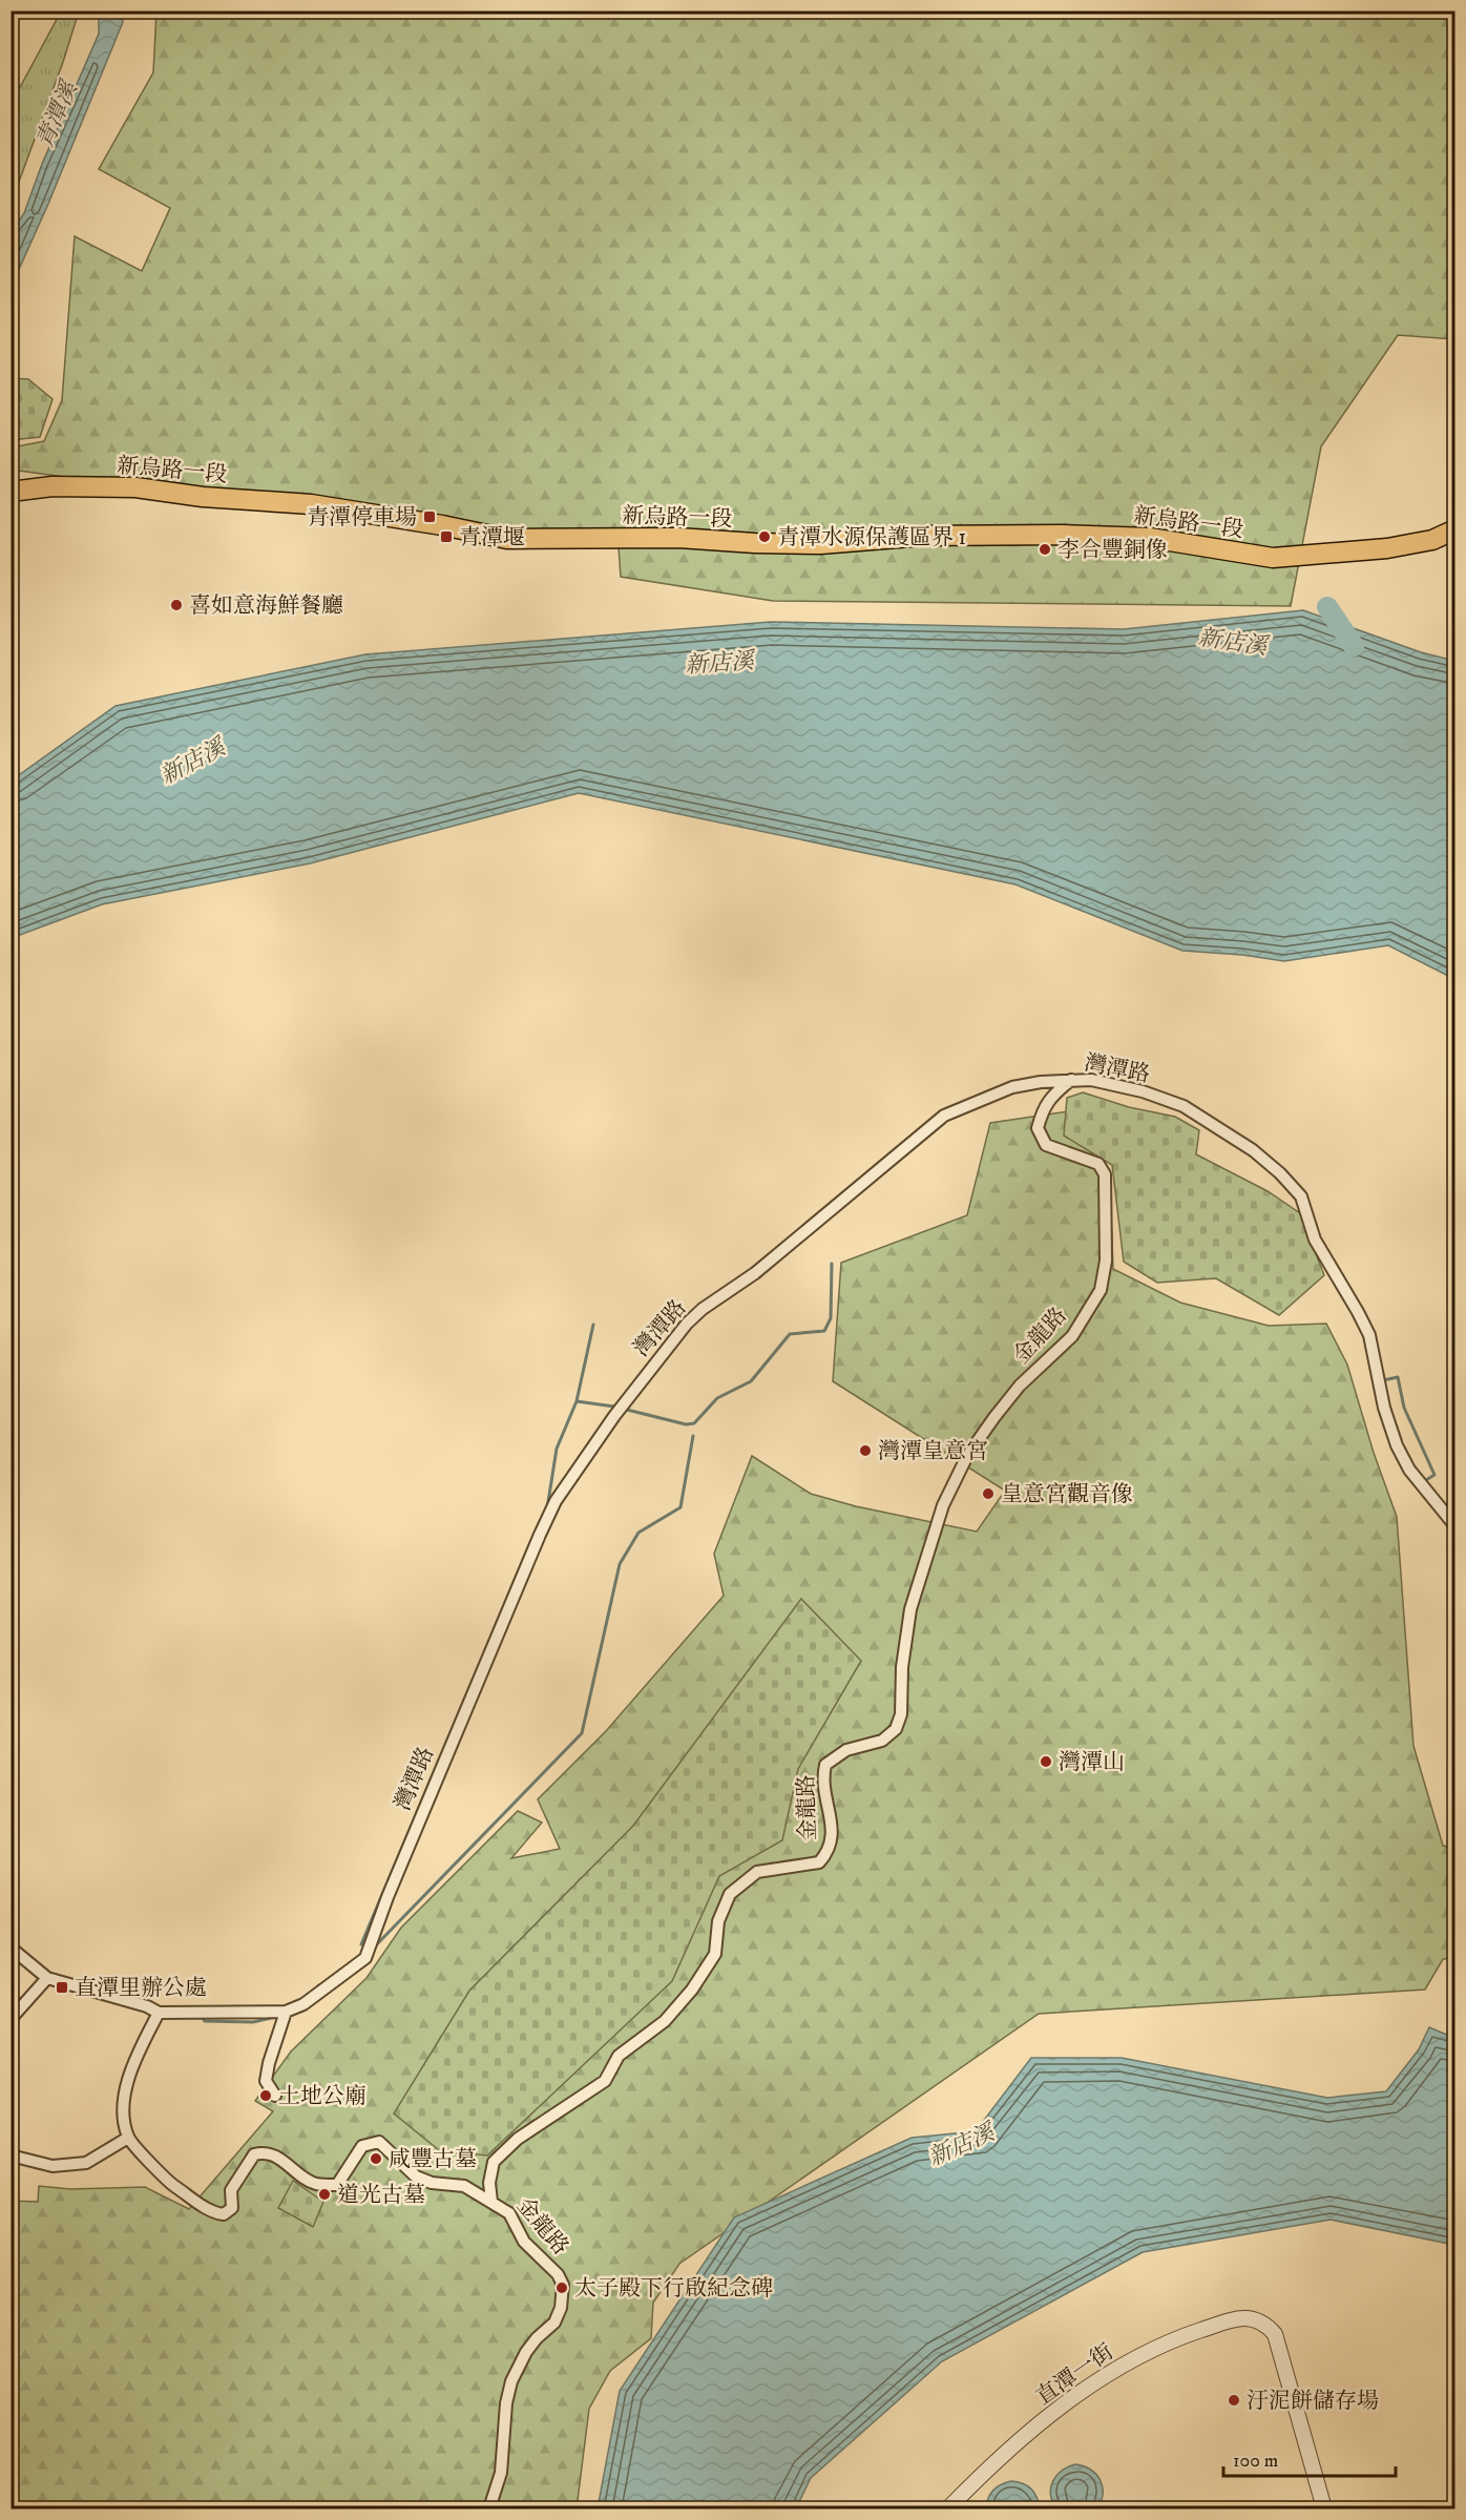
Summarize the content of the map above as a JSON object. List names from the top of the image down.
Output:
{
  "streets": {
    "main road": ["新烏路一段"],
    "street": ["灣潭路", "金龍路", "直潭一街"]
  },
  "crossings": [
    ["灣潭路", "金龍路"]
  ],
  "water": ["青潭溪", "新店溪"],
  "places": {
    "transit": ["青潭停車場", "青潭堰", "直潭里辦公處"],
    "other": [
      "青潭水源保護區界 1",
      "李合豐銅像",
      "喜如意海鮮餐廳",
      "灣潭皇意宮",
      "皇意宮觀音像",
      "灣潭山",
      "土地公廟",
      "咸豐古墓",
      "道光古墓",
      "太子殿下行啟紀念碑",
      "汙泥餅儲存場"
    ]
  },
  "scale_bar": "100 m"
}
